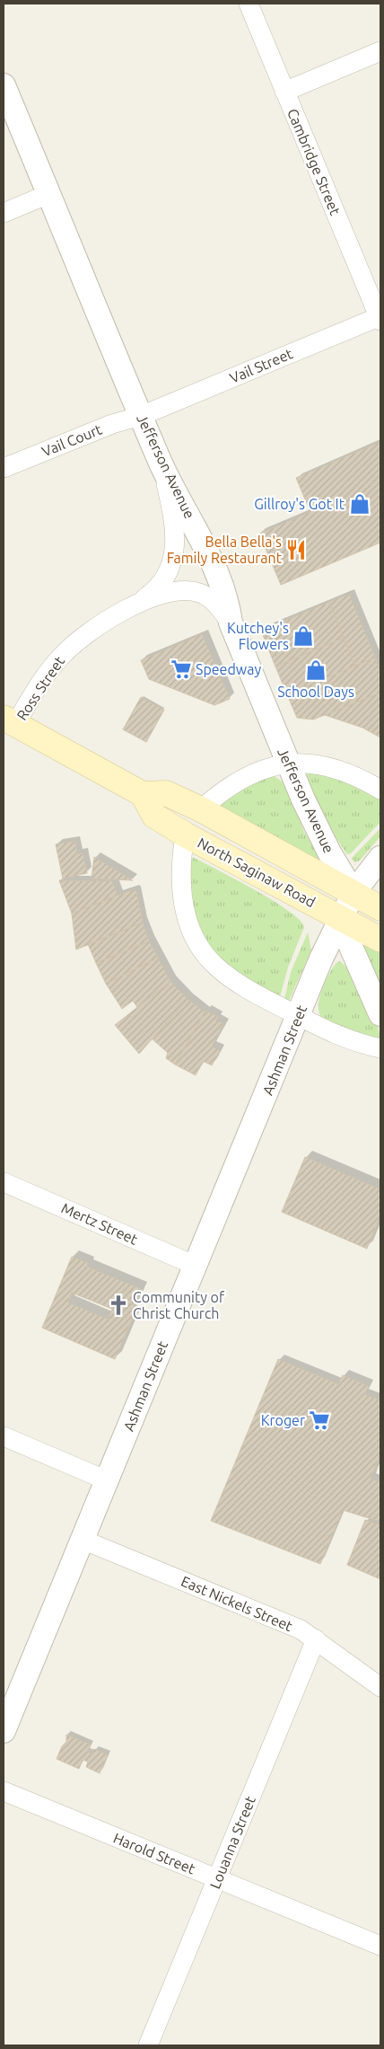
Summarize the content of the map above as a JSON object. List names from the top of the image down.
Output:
{
  "streets": {
    "main road": ["North Saginaw Road"],
    "street": [
      "Cambridge Street",
      "Vail Street",
      "Vail Court",
      "Jefferson Avenue",
      "Ross Street",
      "Ashman Street",
      "Mertz Street",
      "East Nickels Street",
      "Louanna Street",
      "Harold Street"
    ]
  },
  "crossings": [
    ["Cambridge Street", "Vail Street"],
    ["Vail Street", "Vail Court"],
    ["Vail Street", "Jefferson Avenue"],
    ["Vail Court", "Jefferson Avenue"],
    ["Jefferson Avenue", "Ross Street"],
    ["Jefferson Avenue", "North Saginaw Road"],
    ["Jefferson Avenue", "Ashman Street"],
    ["North Saginaw Road", "Ashman Street"],
    ["Ashman Street", "Mertz Street"],
    ["Ashman Street", "East Nickels Street"],
    ["East Nickels Street", "Louanna Street"],
    ["Louanna Street", "Harold Street"]
  ],
  "places": {
    "shop": ["Gillroy's Got It", "Kutchey's Flowers", "School Days"],
    "restaurant": ["Bella Bella's Family Restaurant"],
    "supermarket": ["Speedway", "Kroger"],
    "church": ["Community of Christ Church"]
  }
}
